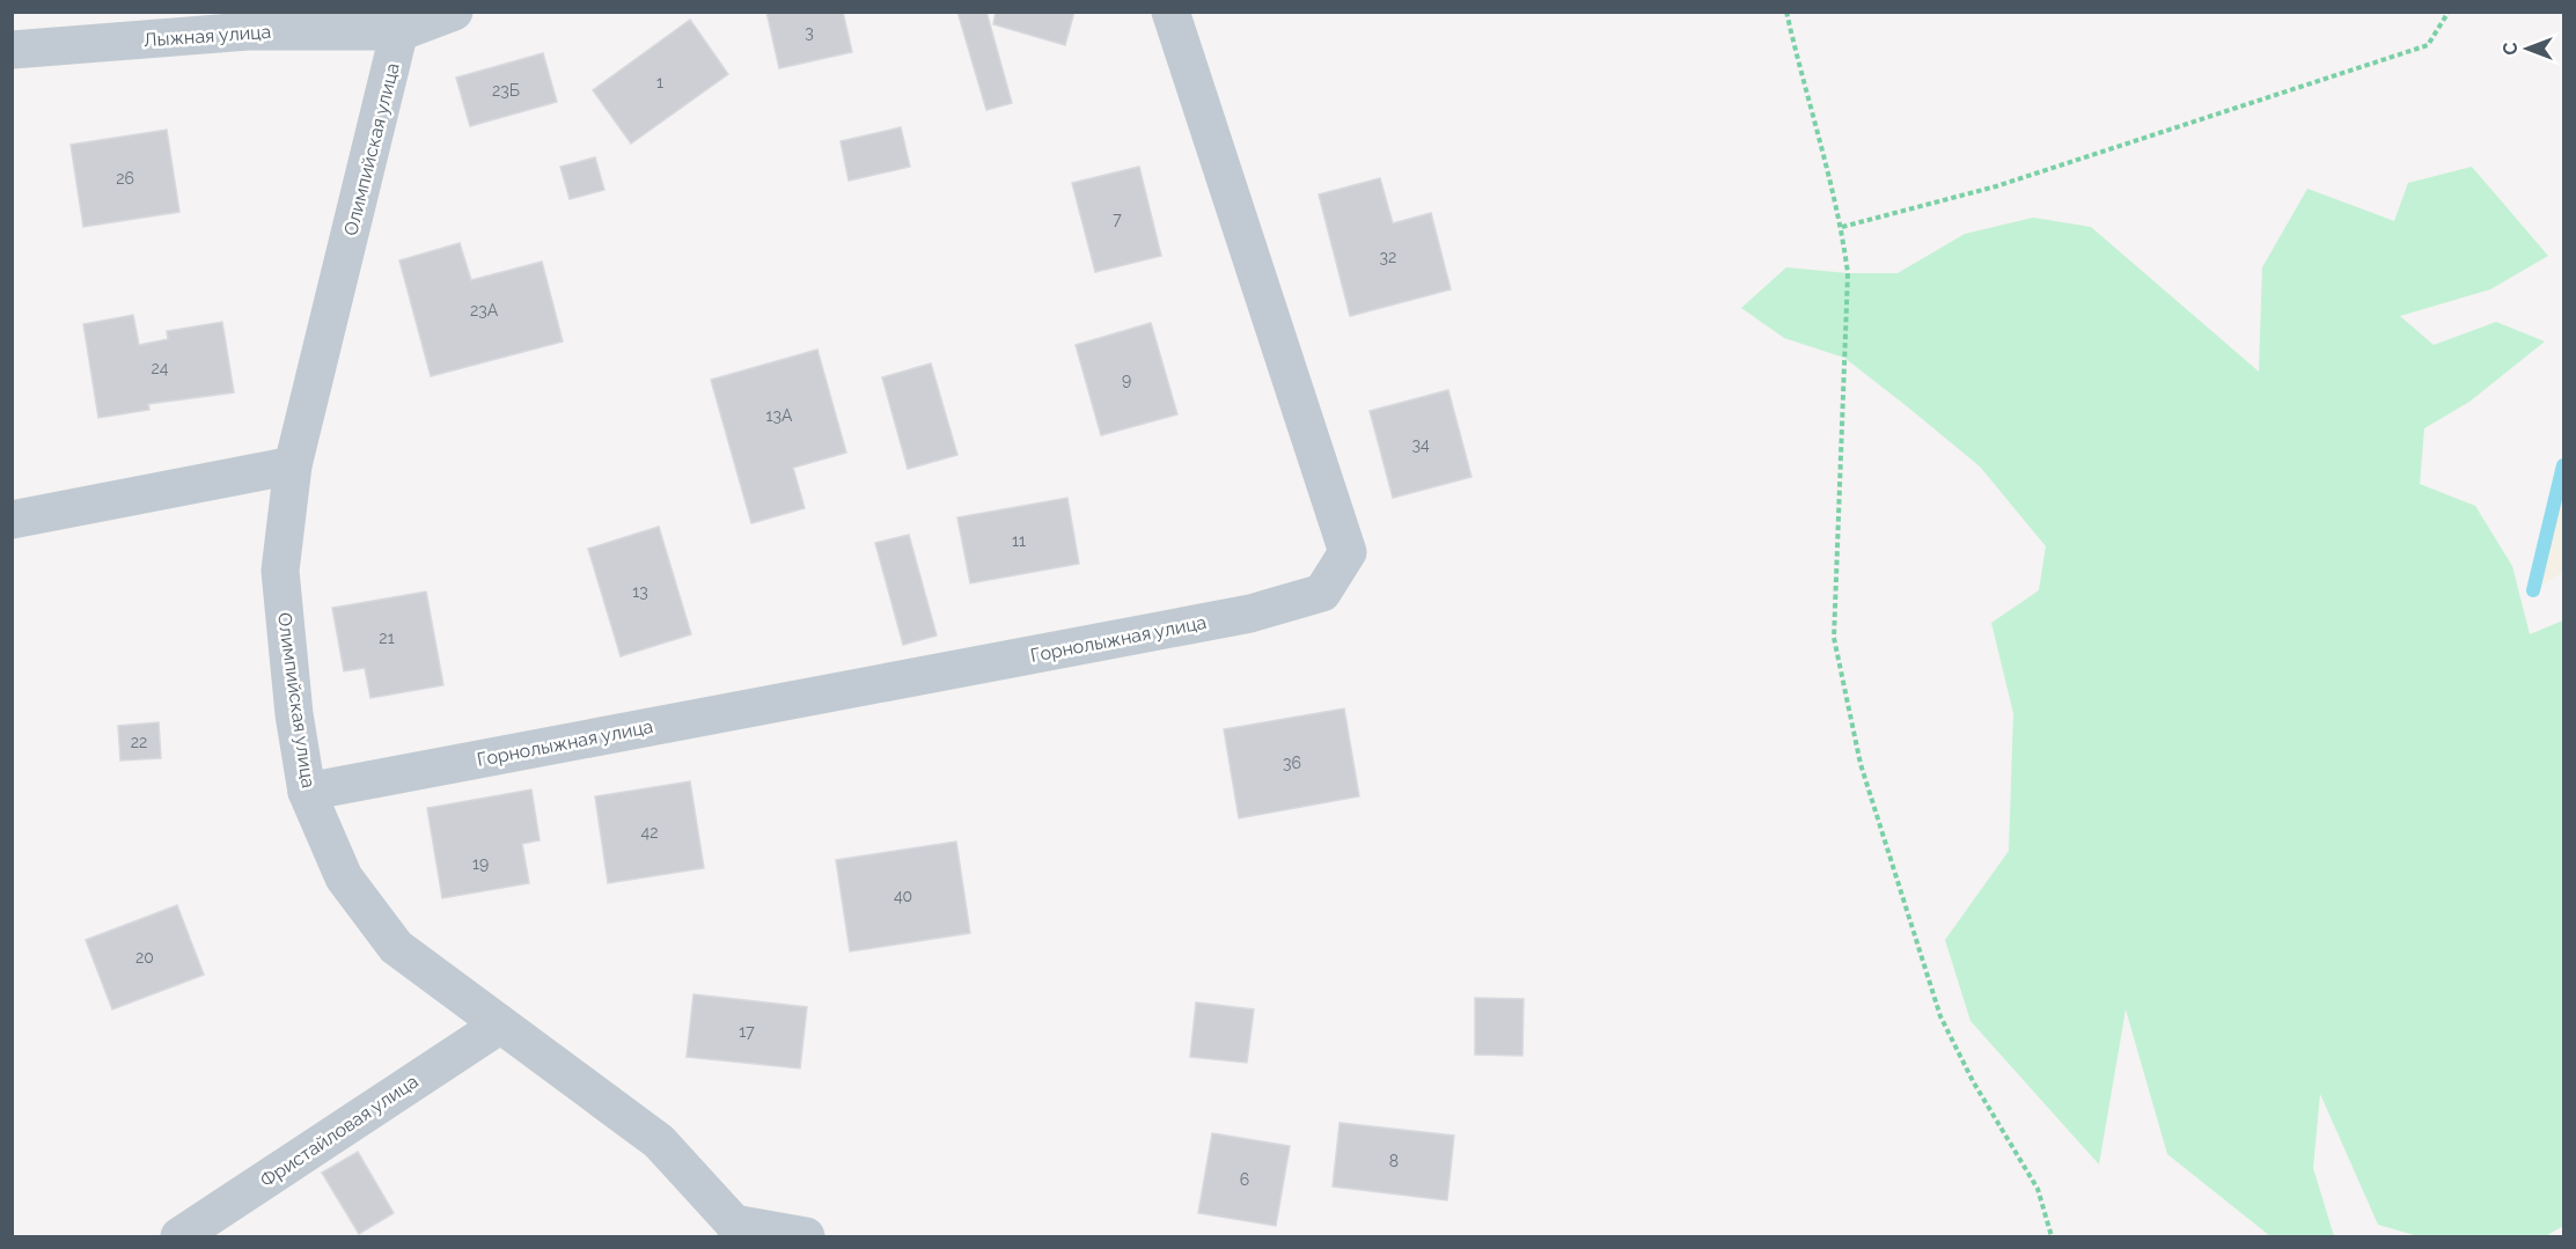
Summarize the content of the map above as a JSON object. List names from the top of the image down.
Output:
{
  "streets": {
    "street": [
      "Лыжная улица",
      "Олимпийская улица",
      "Горнолыжная улица",
      "Фристайловая улица"
    ]
  },
  "crossings": [
    ["Лыжная улица", "Олимпийская улица"],
    ["Олимпийская улица", "Горнолыжная улица"],
    ["Олимпийская улица", "Фристайловая улица"]
  ],
  "house_numbers": [
    "3",
    "1",
    "23Б",
    "26",
    "7",
    "32",
    "23А",
    "24",
    "9",
    "13А",
    "34",
    "11",
    "13",
    "21",
    "22",
    "36",
    "42",
    "19",
    "40",
    "20",
    "17",
    "8",
    "6"
  ],
  "north": "left"
}
